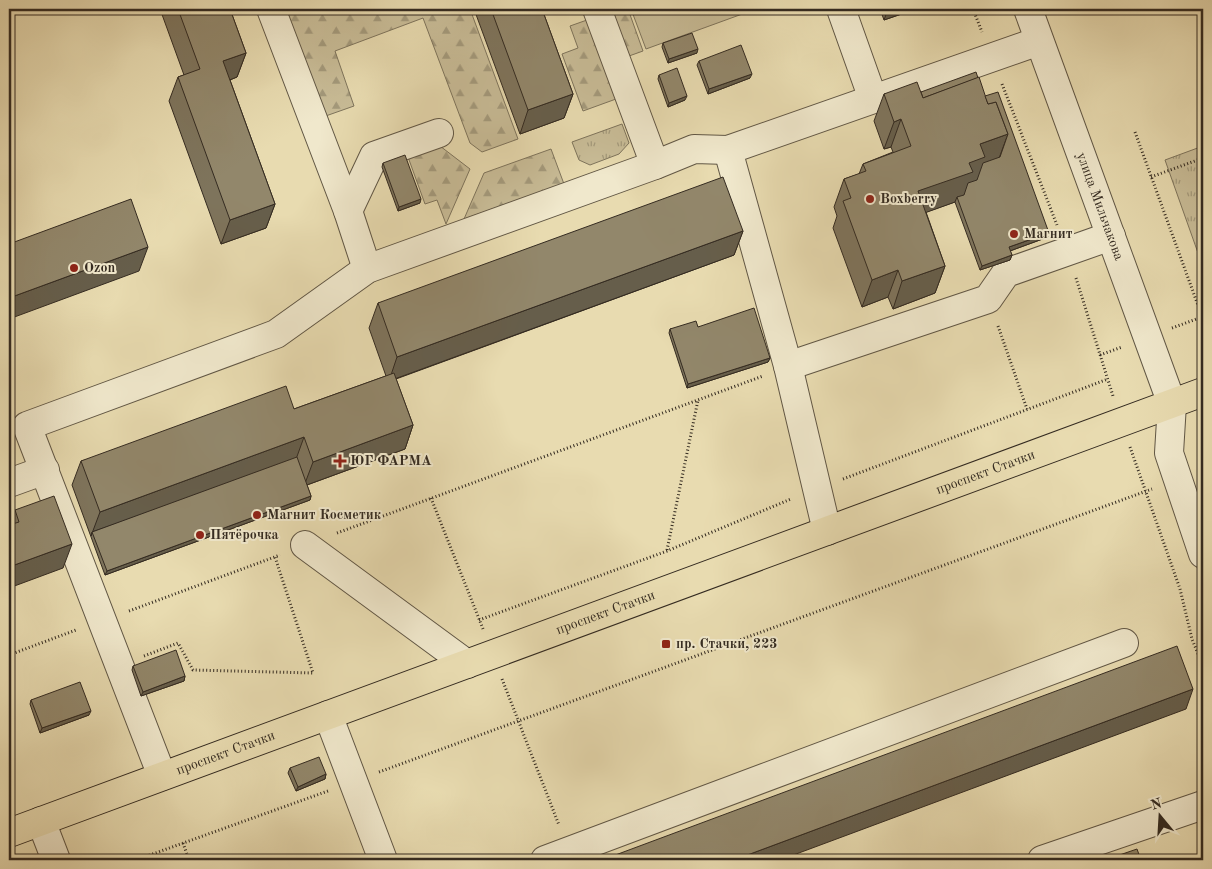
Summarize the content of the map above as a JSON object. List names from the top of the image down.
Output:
{
  "streets": {
    "main road": ["проспект Стачки"],
    "street": ["улица Мильчакова"]
  },
  "crossings": [
    ["улица Мильчакова", "проспект Стачки"]
  ],
  "places": {
    "other": [
      "Boxberry",
      "Магнит",
      "Ozon",
      "Магнит Косметик",
      "Пятёрочка"
    ],
    "health": ["ЮГ ФАРМА"],
    "transit": ["пр. Стачки, 223"]
  },
  "north": "top"
}
